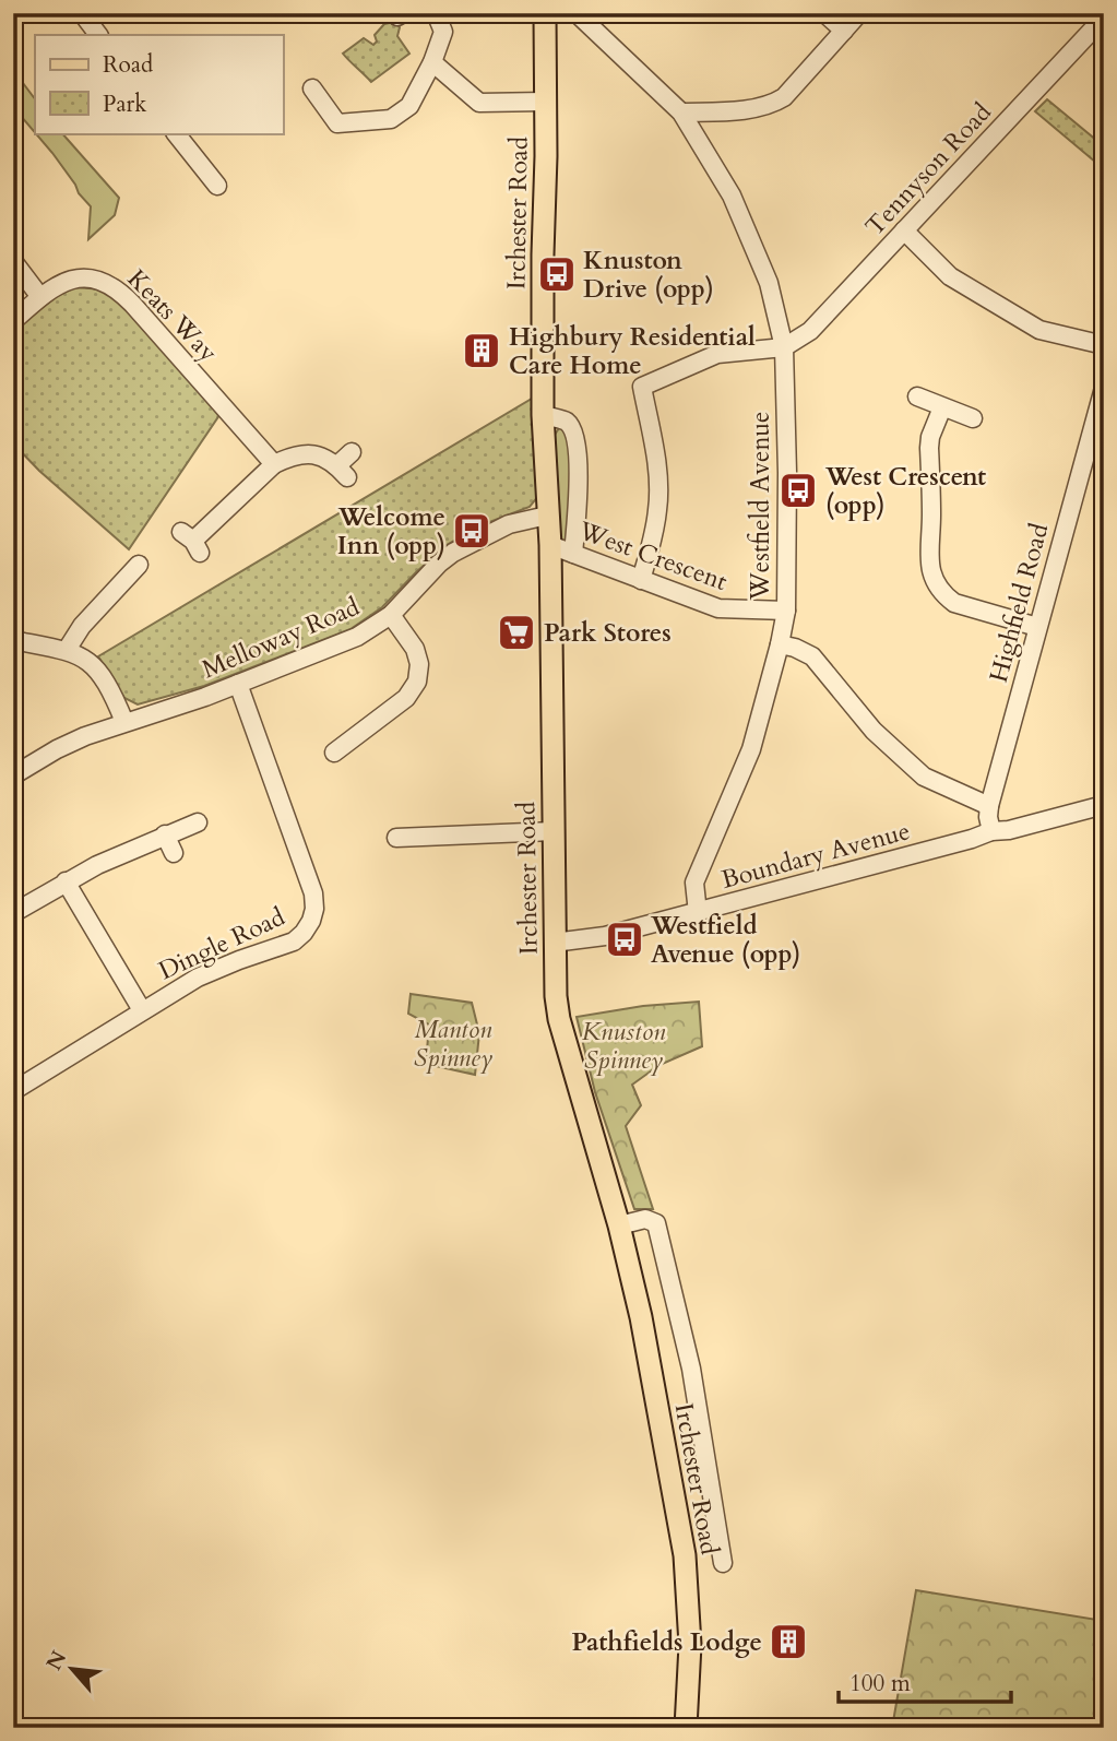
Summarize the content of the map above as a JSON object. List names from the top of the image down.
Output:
{
  "streets": {
    "main road": ["Irchester Road"],
    "street": [
      "Tennyson Road",
      "Keats Way",
      "Westfield Avenue",
      "West Crescent",
      "Highfield Road",
      "Melloway Road",
      "Boundary Avenue",
      "Dingle Road"
    ]
  },
  "crossings": [
    ["Tennyson Road", "Westfield Avenue"],
    ["Irchester Road", "West Crescent"],
    ["Irchester Road", "Melloway Road"],
    ["Irchester Road", "Boundary Avenue"],
    ["Westfield Avenue", "West Crescent"],
    ["Westfield Avenue", "Boundary Avenue"],
    ["Highfield Road", "Boundary Avenue"],
    ["Melloway Road", "Dingle Road"]
  ],
  "parks": ["Manton Spinney", "Knuston Spinney"],
  "places": {
    "bus stop": [
      "Knuston Drive (opp)",
      "West Crescent (opp)",
      "Welcome Inn (opp)",
      "Westfield Avenue (opp)"
    ],
    "building": ["Highbury Residential Care Home", "Pathfields Lodge"],
    "supermarket": ["Park Stores"]
  },
  "legend": ["Road", "Park"],
  "scale_bar": "100 m",
  "north": "top left"
}
